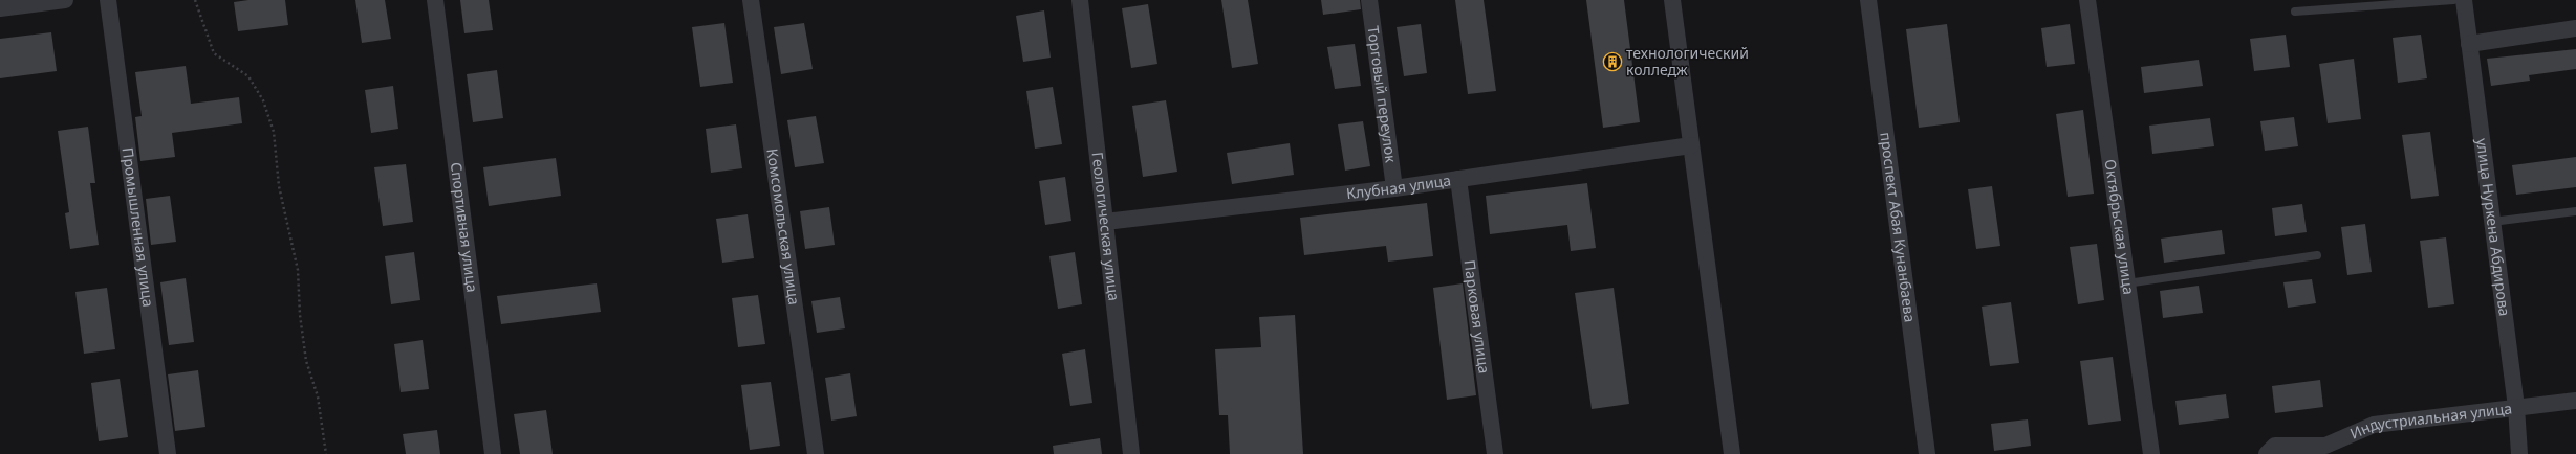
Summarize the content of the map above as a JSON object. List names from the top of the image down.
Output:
{
  "streets": {
    "street": [
      "Торговый переулок",
      "Клубная улица",
      "Промышленная улица",
      "Спортивная улица",
      "Комсомольская улица",
      "Геологическая улица",
      "проспект Абая Кунанбаева",
      "Октябрьская улица",
      "улица Нуркена Абдирова",
      "Парковая улица",
      "Индустриальная улица"
    ]
  },
  "crossings": [
    ["Торговый переулок", "Клубная улица"],
    ["Клубная улица", "Геологическая улица"],
    ["Клубная улица", "Парковая улица"],
    ["улица Нуркена Абдирова", "Индустриальная улица"]
  ],
  "places": {
    "building": ["технологический колледж"]
  }
}
